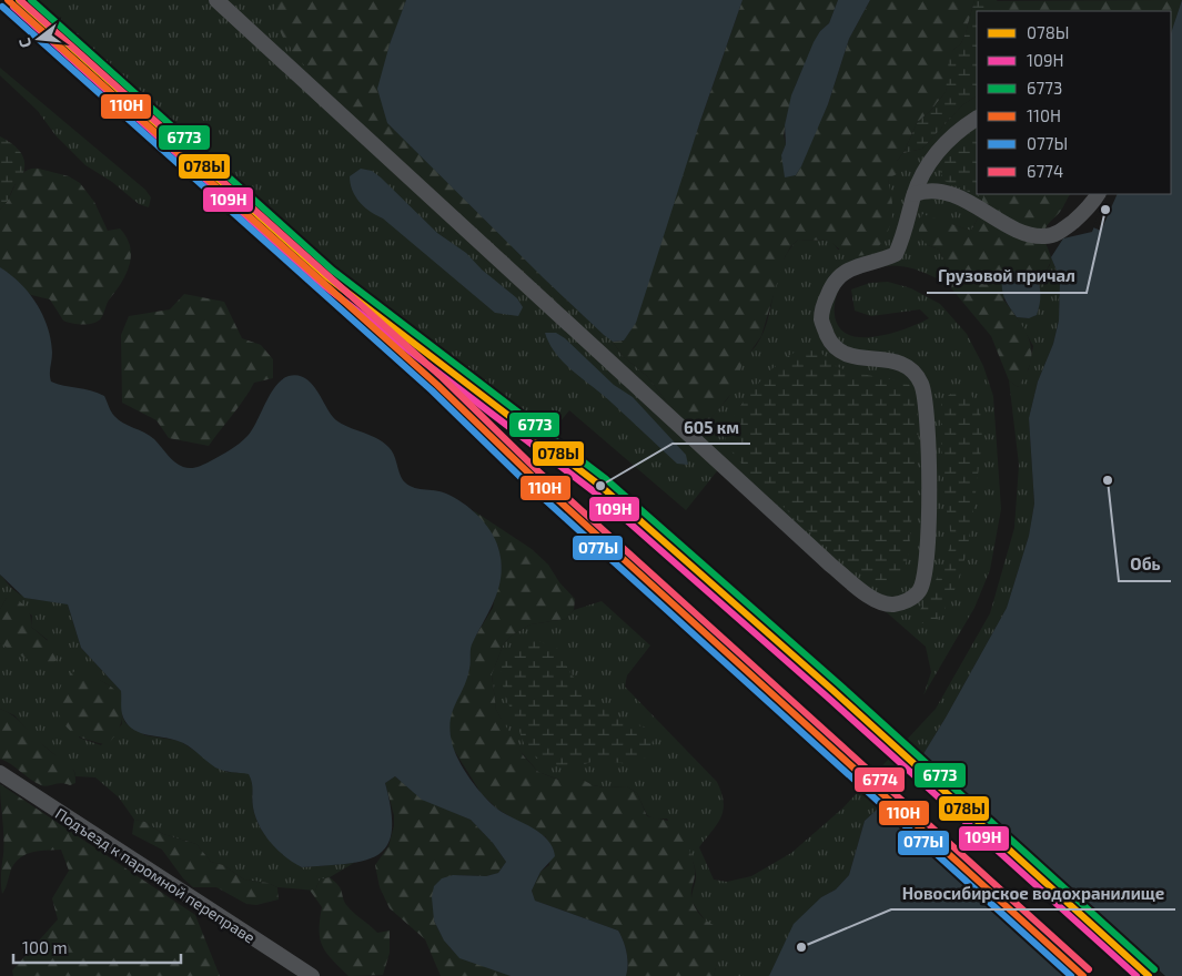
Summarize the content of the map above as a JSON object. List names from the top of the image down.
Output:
{
  "streets": {
    "street": ["Подъезд к паромной переправе"]
  },
  "places": [
    "Грузовой причал",
    "Обь",
    "605 км",
    "Новосибирское водохранилище"
  ],
  "lines": [
    "transit line 078Ы",
    "transit line 6773",
    "transit line 110Н",
    "transit line 6774",
    "transit line 109Н",
    "transit line 077Ы"
  ],
  "legend": [
    "078Ы",
    "109Н",
    "6773",
    "110Н",
    "077Ы",
    "6774"
  ],
  "scale_bar": "100 m",
  "north": "left"
}
